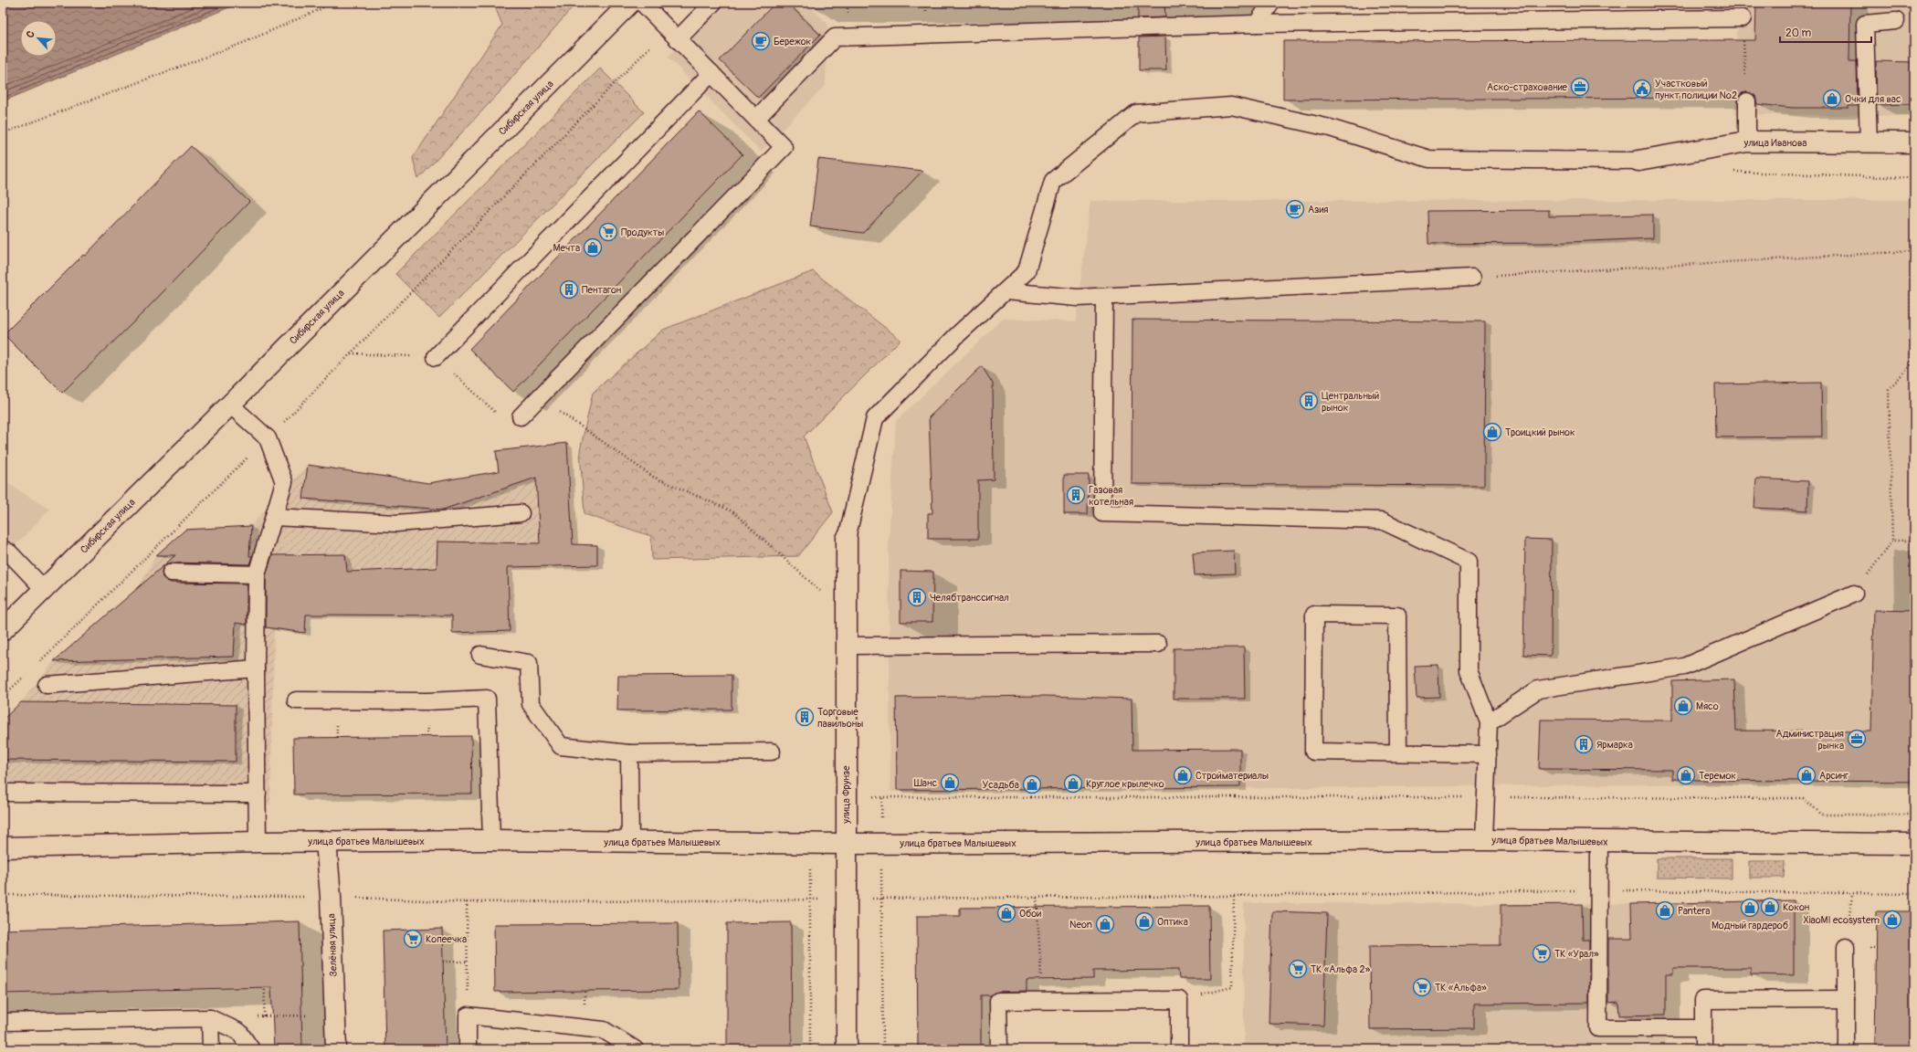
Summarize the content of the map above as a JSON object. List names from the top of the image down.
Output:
{
  "streets": {
    "street": [
      "Сибирская улица",
      "улица Иванова",
      "улица Фрунзе",
      "улица братьев Малышевых",
      "Зелёная улица"
    ]
  },
  "crossings": [
    ["улица Фрунзе", "улица братьев Малышевых"],
    ["улица братьев Малышевых", "Зелёная улица"]
  ],
  "places": {
    "cafe": ["Бережок", "Азия"],
    "office": ["Аско-страхование", "Администрация рынка"],
    "public building": ["Участковый пункт полиции №2"],
    "shop": [
      "Очки для вас",
      "Мечта",
      "Троицкий рынок",
      "Мясо",
      "Стройматериалы",
      "Теремок",
      "Арсинг",
      "Шанс",
      "Круглое крылечко",
      "Усадьба",
      "Кокон",
      "Модный гардероб",
      "Pantera",
      "Обои",
      "XiaoMI ecosystem",
      "Оптика",
      "Neon"
    ],
    "supermarket": [
      "Продукты",
      "Копеечка",
      "ТК «Урал»",
      "ТК «Альфа 2»",
      "ТК «Альфа»"
    ],
    "building": [
      "Пентагон",
      "Центральный рынок",
      "Газовая котельная",
      "Челябтранссигнал",
      "Торговые павильоны",
      "Ярмарка"
    ]
  },
  "scale_bar": "20 m",
  "north": "top left"
}
